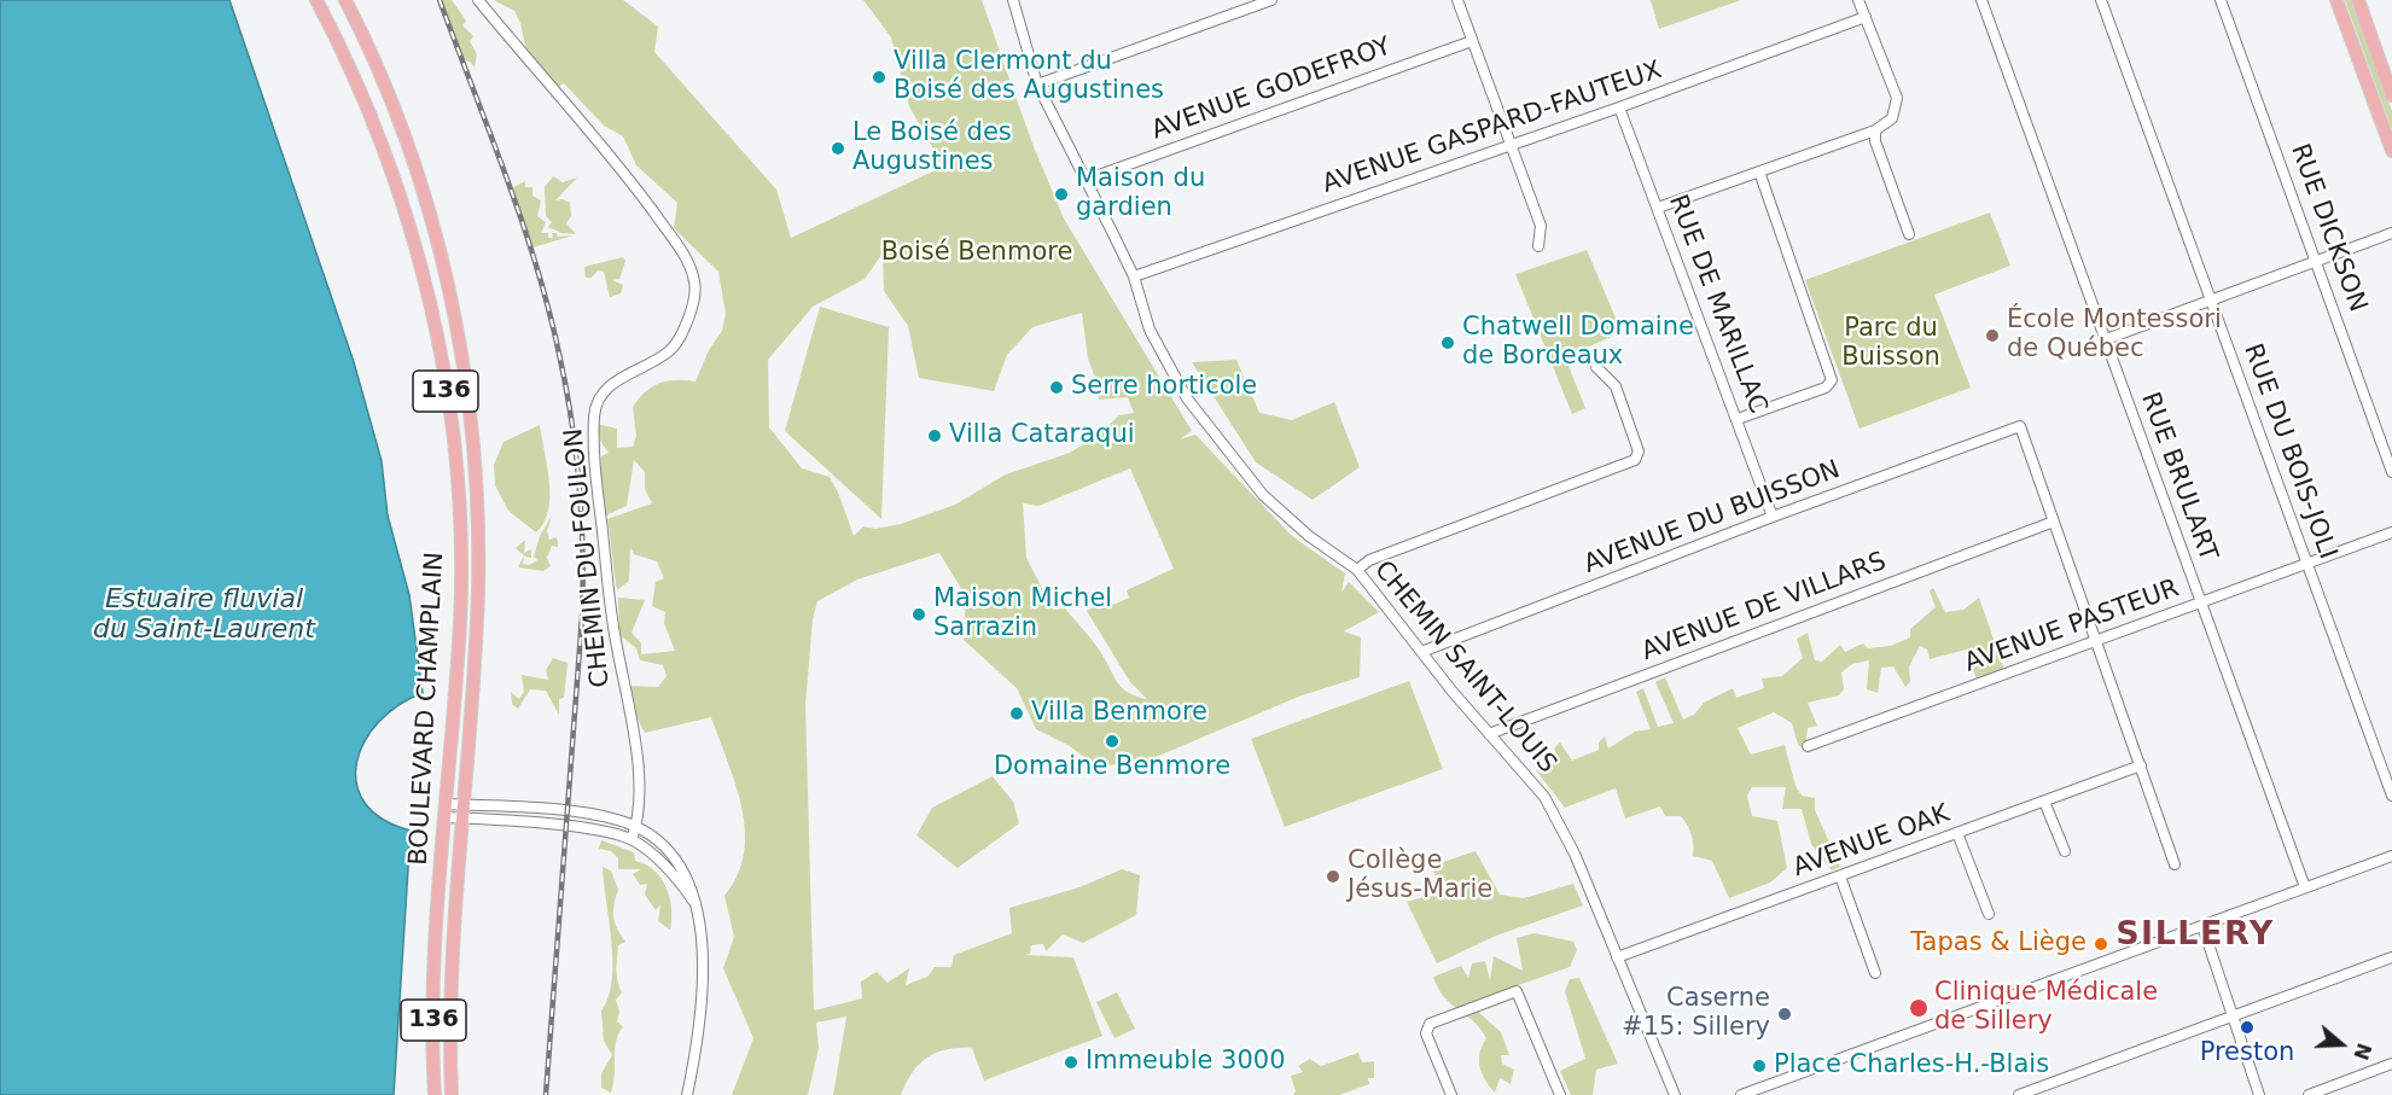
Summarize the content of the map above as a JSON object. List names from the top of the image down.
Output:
{
  "streets": {
    "main road": ["136", "BOULEVARD CHAMPLAIN"],
    "street": [
      "AVENUE GODEFROY",
      "AVENUE GASPARD-FAUTEUX",
      "RUE DICKSON",
      "RUE DE MARILLAC",
      "RUE DU BOIS-JOLI",
      "RUE BRULART",
      "AVENUE DU BUISSON",
      "CHEMIN DU FOULON",
      "AVENUE DE VILLARS",
      "AVENUE PASTEUR",
      "CHEMIN SAINT-LOUIS",
      "AVENUE OAK"
    ]
  },
  "crossings": [
    ["AVENUE GODEFROY", "CHEMIN SAINT-LOUIS"],
    ["AVENUE GASPARD-FAUTEUX", "RUE DE MARILLAC"],
    ["AVENUE GASPARD-FAUTEUX", "CHEMIN SAINT-LOUIS"],
    ["RUE DE MARILLAC", "AVENUE DU BUISSON"],
    ["RUE DU BOIS-JOLI", "AVENUE PASTEUR"],
    ["RUE BRULART", "AVENUE PASTEUR"],
    ["AVENUE DU BUISSON", "AVENUE DE VILLARS"],
    ["AVENUE DU BUISSON", "CHEMIN SAINT-LOUIS"],
    ["AVENUE DE VILLARS", "CHEMIN SAINT-LOUIS"],
    ["CHEMIN SAINT-LOUIS", "AVENUE OAK"]
  ],
  "districts": ["SILLERY"],
  "water": ["Estuaire fluvial du Saint-Laurent"],
  "parks": ["Boisé Benmore", "Parc du Buisson"],
  "places": [
    "Villa Clermont du Boisé des Augustines",
    "Le Boisé des Augustines",
    "Maison du gardien",
    "École Montessori de Québec",
    "Chatwell Domaine de Bordeaux",
    "Serre horticole",
    "Villa Cataraqui",
    "Maison Michel Sarrazin",
    "Villa Benmore",
    "Domaine Benmore",
    "Collège Jésus-Marie",
    "Tapas & Liège",
    "Clinique Médicale de Sillery",
    "Caserne #15: Sillery",
    "Preston",
    "Immeuble 3000",
    "Place Charles-H.-Blais"
  ],
  "north": "right"
}
